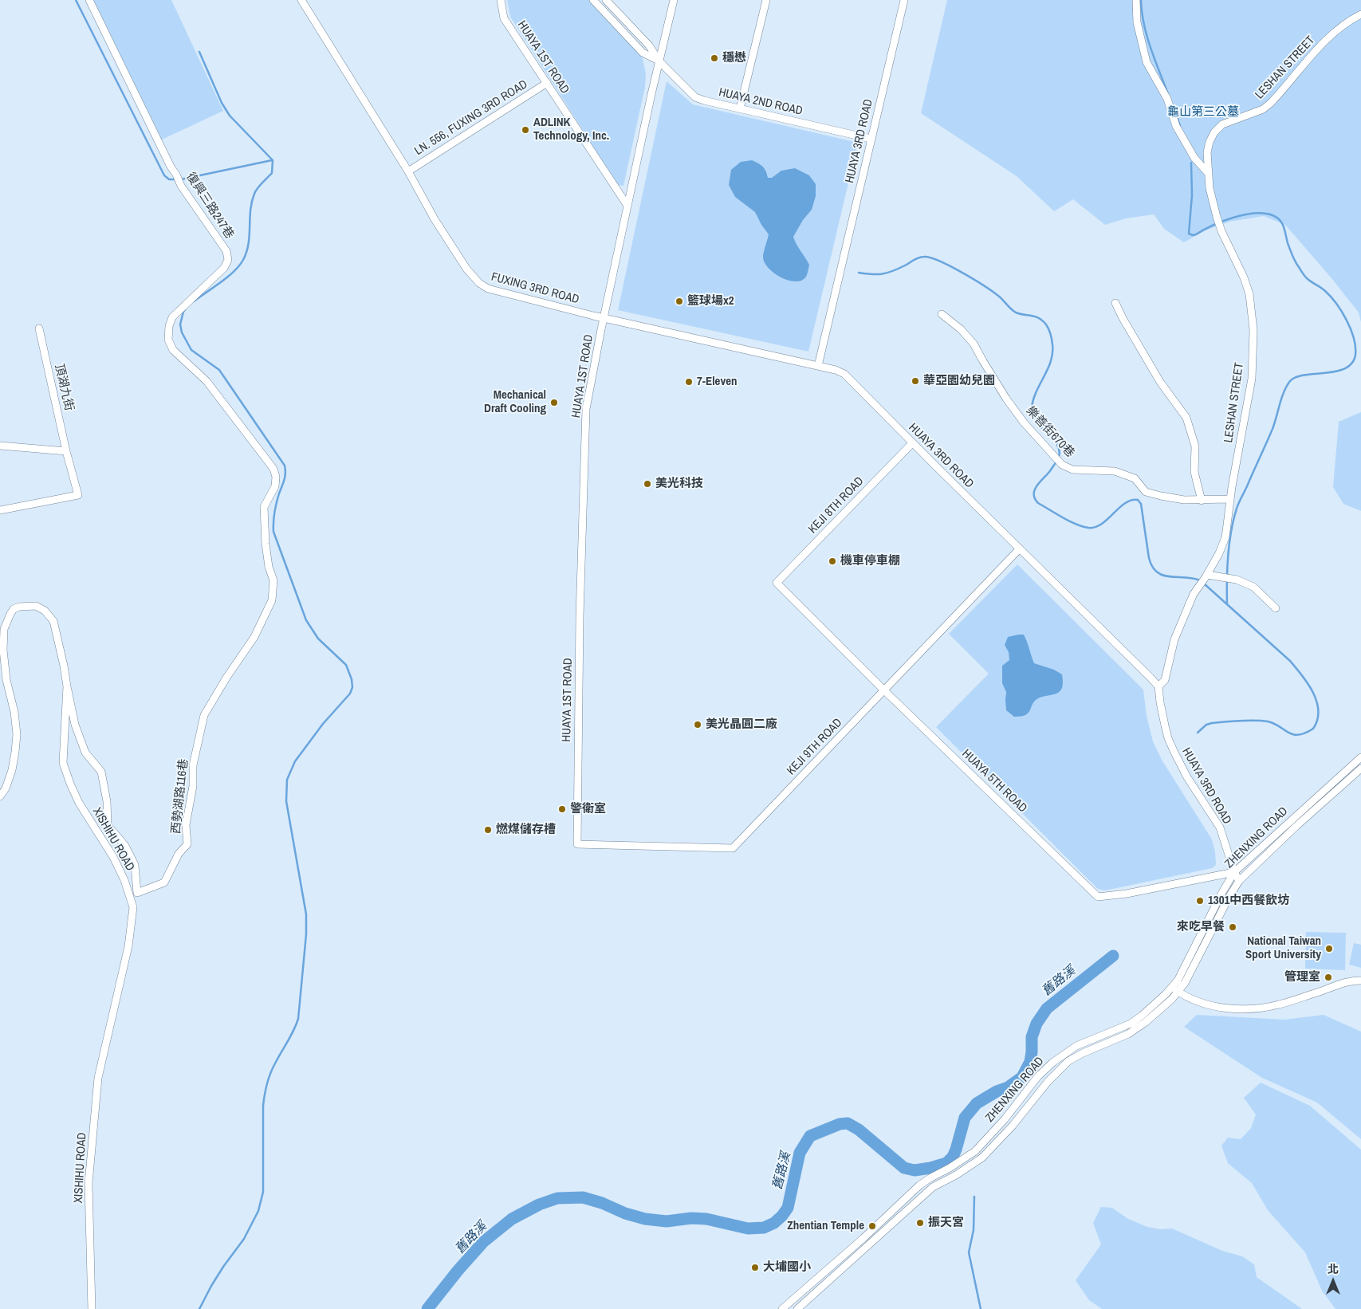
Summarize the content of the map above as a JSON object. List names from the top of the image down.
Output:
{
  "streets": {
    "street": [
      "HUAYA 1ST ROAD",
      "LESHAN STREET",
      "HUAYA 2ND ROAD",
      "LN. 556, FUXING 3RD ROAD",
      "HUAYA 3RD ROAD",
      "復興三路247巷",
      "FUXING 3RD ROAD",
      "頂湖九街",
      "樂善街670巷",
      "KEJI 8TH ROAD",
      "KEJI 9TH ROAD",
      "HUAYA 5TH ROAD",
      "西勢湖路116巷",
      "ZHENXING ROAD",
      "XISHIHU ROAD"
    ]
  },
  "crossings": [
    ["HUAYA 1ST ROAD", "LN. 556, FUXING 3RD ROAD"],
    ["HUAYA 1ST ROAD", "FUXING 3RD ROAD"],
    ["HUAYA 1ST ROAD", "KEJI 9TH ROAD"],
    ["LESHAN STREET", "HUAYA 3RD ROAD"],
    ["LESHAN STREET", "樂善街670巷"],
    ["HUAYA 2ND ROAD", "HUAYA 3RD ROAD"],
    ["LN. 556, FUXING 3RD ROAD", "FUXING 3RD ROAD"],
    ["HUAYA 3RD ROAD", "FUXING 3RD ROAD"],
    ["HUAYA 3RD ROAD", "KEJI 8TH ROAD"],
    ["HUAYA 3RD ROAD", "KEJI 9TH ROAD"],
    ["HUAYA 3RD ROAD", "HUAYA 5TH ROAD"],
    ["HUAYA 3RD ROAD", "ZHENXING ROAD"],
    ["復興三路247巷", "西勢湖路116巷"],
    ["KEJI 8TH ROAD", "HUAYA 5TH ROAD"],
    ["KEJI 9TH ROAD", "HUAYA 5TH ROAD"],
    ["HUAYA 5TH ROAD", "ZHENXING ROAD"],
    ["西勢湖路116巷", "XISHIHU ROAD"]
  ],
  "water": ["舊路溪"],
  "parks": ["龜山第三公墓"],
  "places": [
    "穩懋",
    "ADLINK Technology, Inc.",
    "籃球場x2",
    "華亞園幼兒園",
    "7-Eleven",
    "Mechanical Draft Cooling",
    "美光科技",
    "機車停車棚",
    "美光晶圓二廠",
    "警衛室",
    "燃煤儲存槽",
    "1301中西餐飲坊",
    "來吃早餐",
    "National Taiwan Sport University",
    "管理室",
    "振天宮",
    "Zhentian Temple",
    "大埔國小"
  ],
  "north": "top"
}
